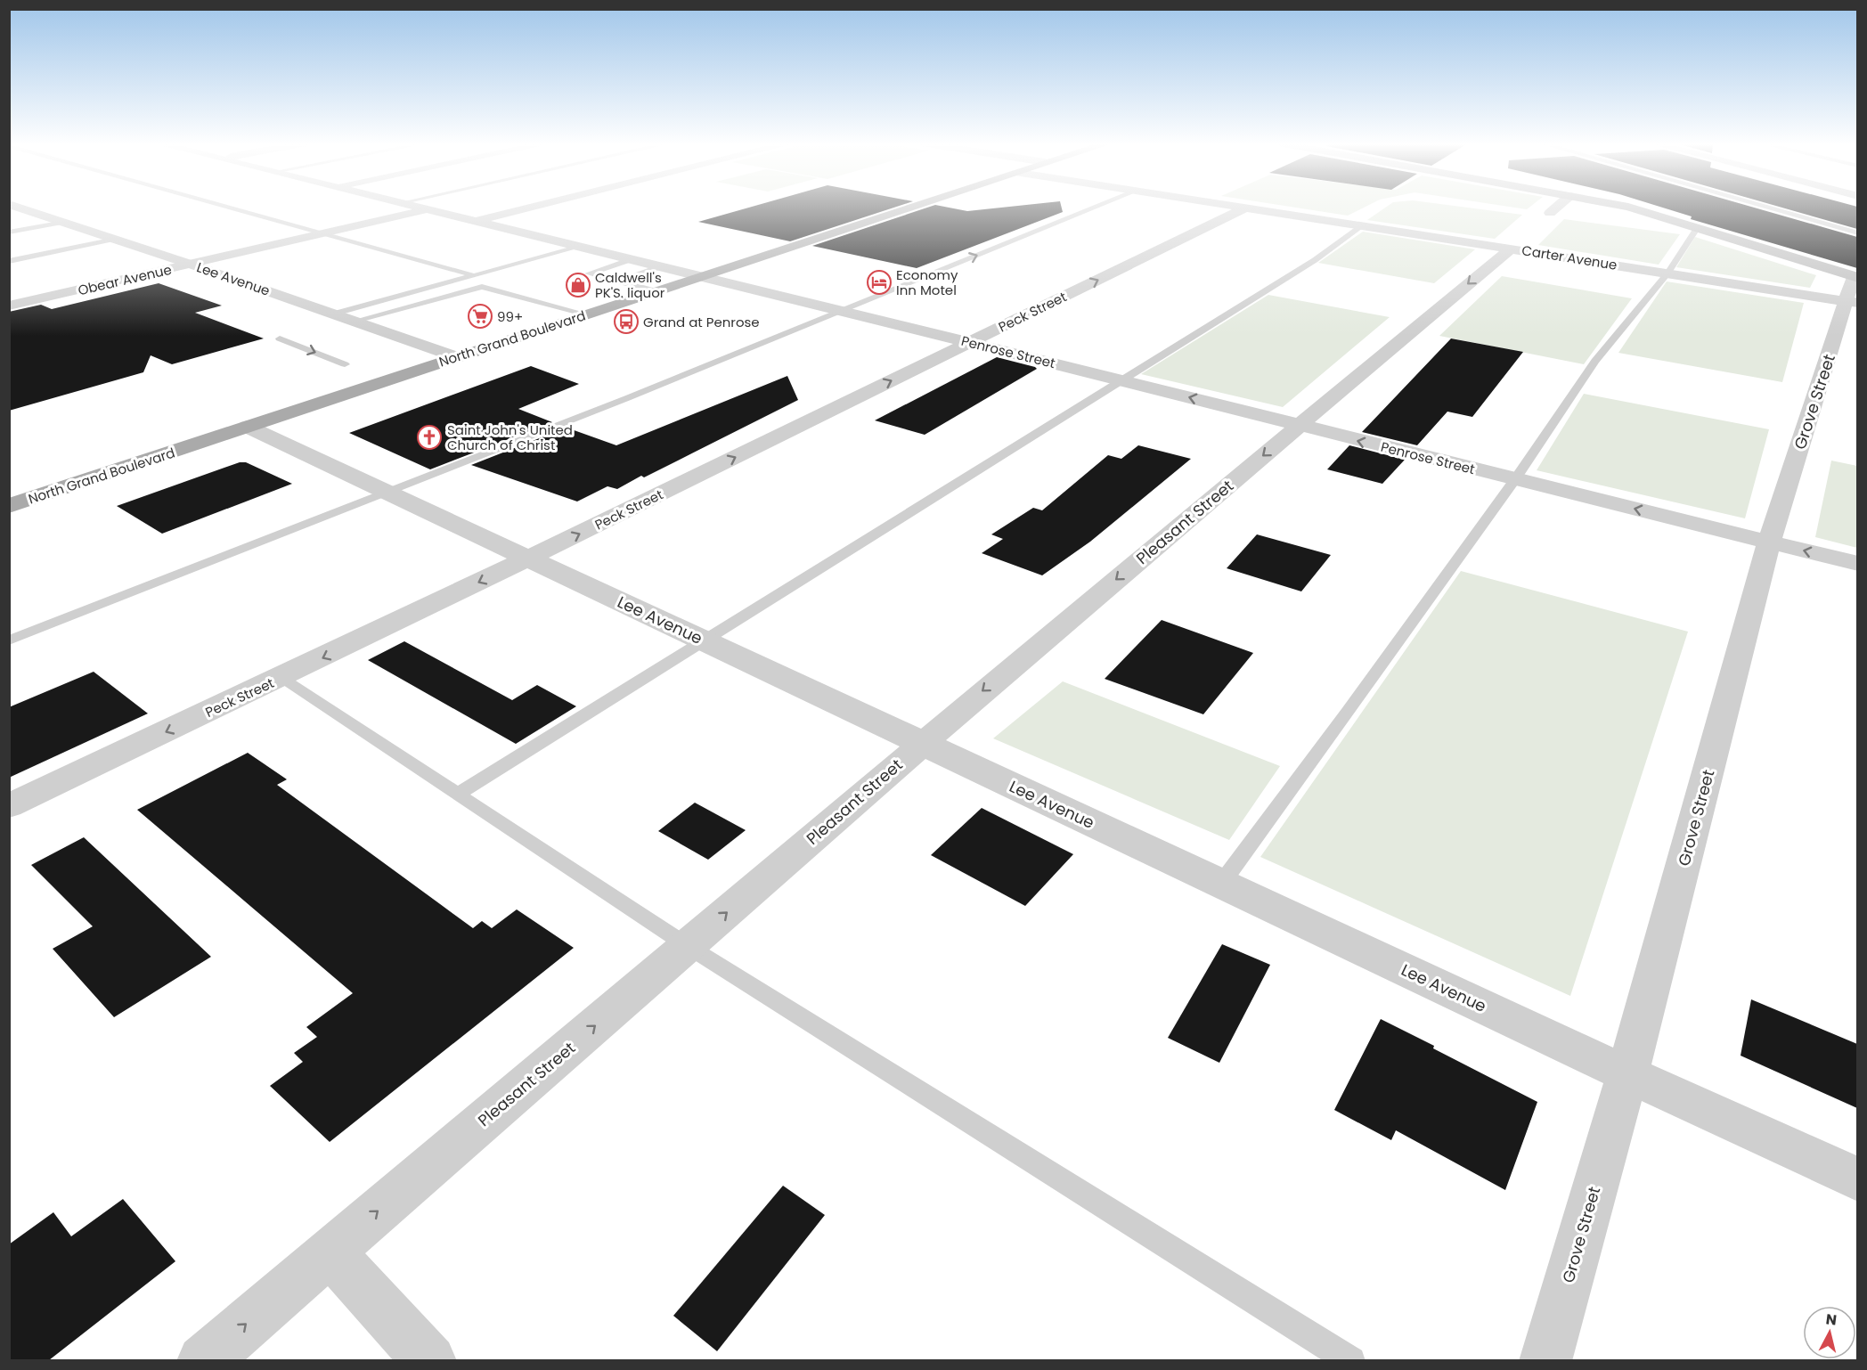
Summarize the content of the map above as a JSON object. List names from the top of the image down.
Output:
{
  "streets": {
    "main road": ["North Grand Boulevard"],
    "street": [
      "Carter Avenue",
      "Lee Avenue",
      "Obear Avenue",
      "Peck Street",
      "Penrose Street",
      "Grove Street",
      "Pleasant Street"
    ]
  },
  "crossings": [
    ["Carter Avenue", "Peck Street"],
    ["Carter Avenue", "Grove Street"],
    ["Carter Avenue", "Pleasant Street"],
    ["Lee Avenue", "Obear Avenue"],
    ["Lee Avenue", "Peck Street"],
    ["Lee Avenue", "North Grand Boulevard"],
    ["Lee Avenue", "Grove Street"],
    ["Lee Avenue", "Pleasant Street"],
    ["Obear Avenue", "Penrose Street"],
    ["Peck Street", "Penrose Street"],
    ["North Grand Boulevard", "Penrose Street"],
    ["Penrose Street", "Grove Street"],
    ["Penrose Street", "Pleasant Street"]
  ],
  "one_way": ["Penrose Street"],
  "places": {
    "hotel": ["Economy Inn Motel"],
    "shop": ["Caldwell's PK'S. liquor"],
    "supermarket": ["99+"],
    "bus stop": ["Grand at Penrose"],
    "church": ["Saint John's United Church of Christ"]
  },
  "north": "top"
}
